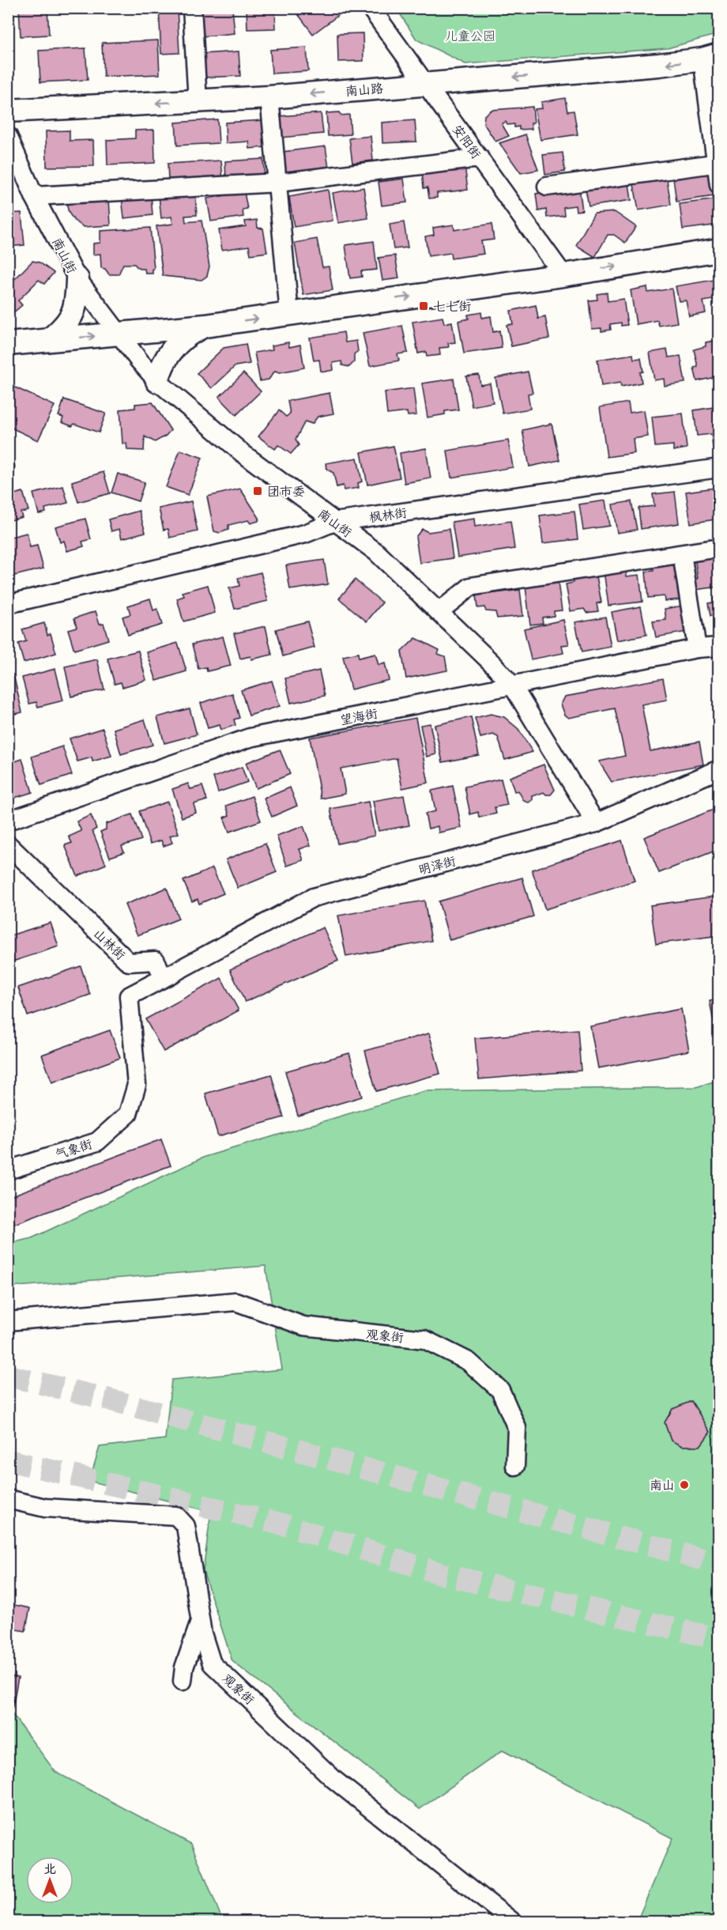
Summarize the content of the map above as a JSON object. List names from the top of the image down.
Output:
{
  "streets": {
    "main road": ["南山路"],
    "street": [
      "安阳街",
      "南山街",
      "枫林街",
      "望海街",
      "明泽街",
      "山林街",
      "气象街",
      "观象街"
    ]
  },
  "crossings": [
    ["南山路", "安阳街"],
    ["南山街", "枫林街"],
    ["南山街", "望海街"],
    ["南山街", "明泽街"],
    ["明泽街", "山林街"],
    ["明泽街", "气象街"],
    ["山林街", "气象街"]
  ],
  "one_way": ["南山路"],
  "parks": ["儿童公园"],
  "places": {
    "transit": ["七七街", "团市委"],
    "other": ["南山"]
  },
  "north": "top"
}
